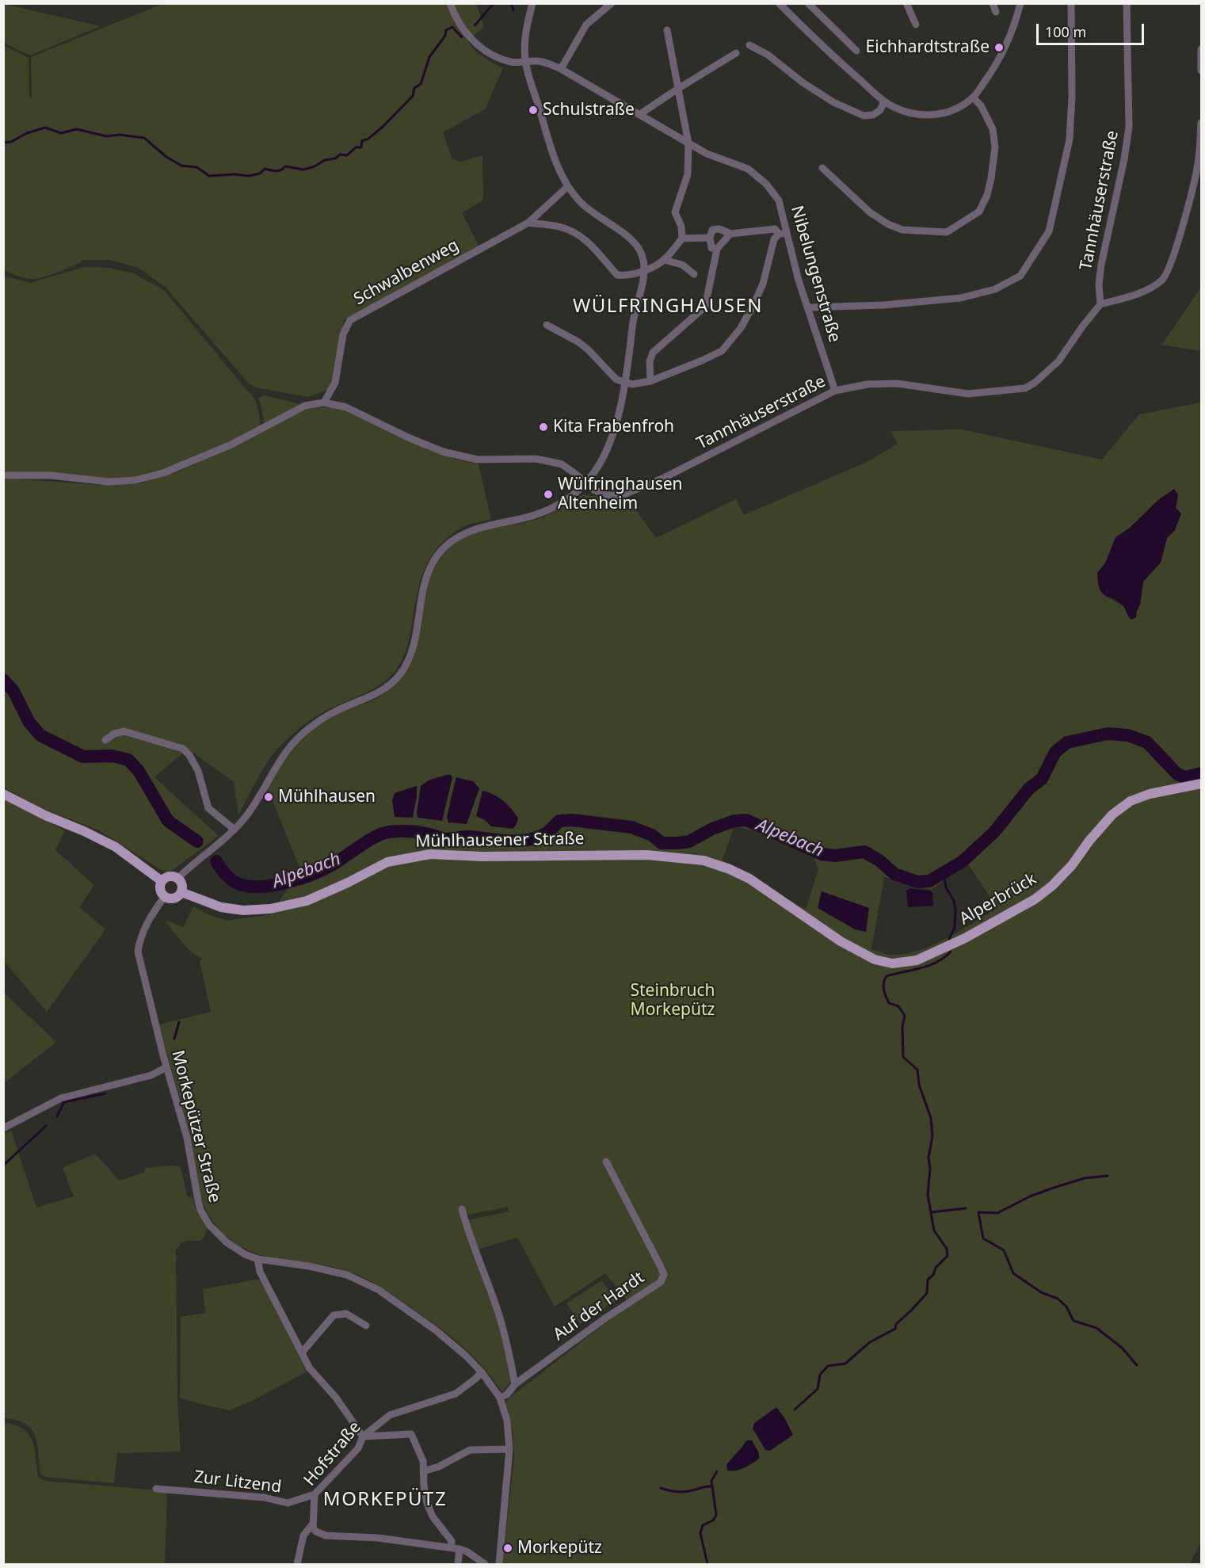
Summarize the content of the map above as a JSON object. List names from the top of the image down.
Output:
{
  "streets": {
    "main road": ["Mühlhausener Straße", "Alperbrück"],
    "street": [
      "Tannhäuserstraße",
      "Schwalbenweg",
      "Nibelungenstraße",
      "Morkepützer Straße",
      "Auf der Hardt",
      "Hofstraße",
      "Zur Litzend"
    ]
  },
  "crossings": [
    ["Tannhäuserstraße", "Schwalbenweg"],
    ["Tannhäuserstraße", "Nibelungenstraße"],
    ["Mühlhausener Straße", "Alperbrück"],
    ["Mühlhausener Straße", "Morkepützer Straße"],
    ["Morkepützer Straße", "Auf der Hardt"],
    ["Morkepützer Straße", "Hofstraße"],
    ["Hofstraße", "Zur Litzend"]
  ],
  "districts": ["WÜLFRINGHAUSEN", "MORKEPÜTZ"],
  "water": ["Alpebach"],
  "parks": ["Steinbruch Morkepütz"],
  "places": [
    "Eichhardtstraße",
    "Schulstraße",
    "Kita Frabenfroh",
    "Wülfringhausen Altenheim",
    "Mühlhausen",
    "Morkepütz"
  ],
  "scale_bar": "100 m"
}
